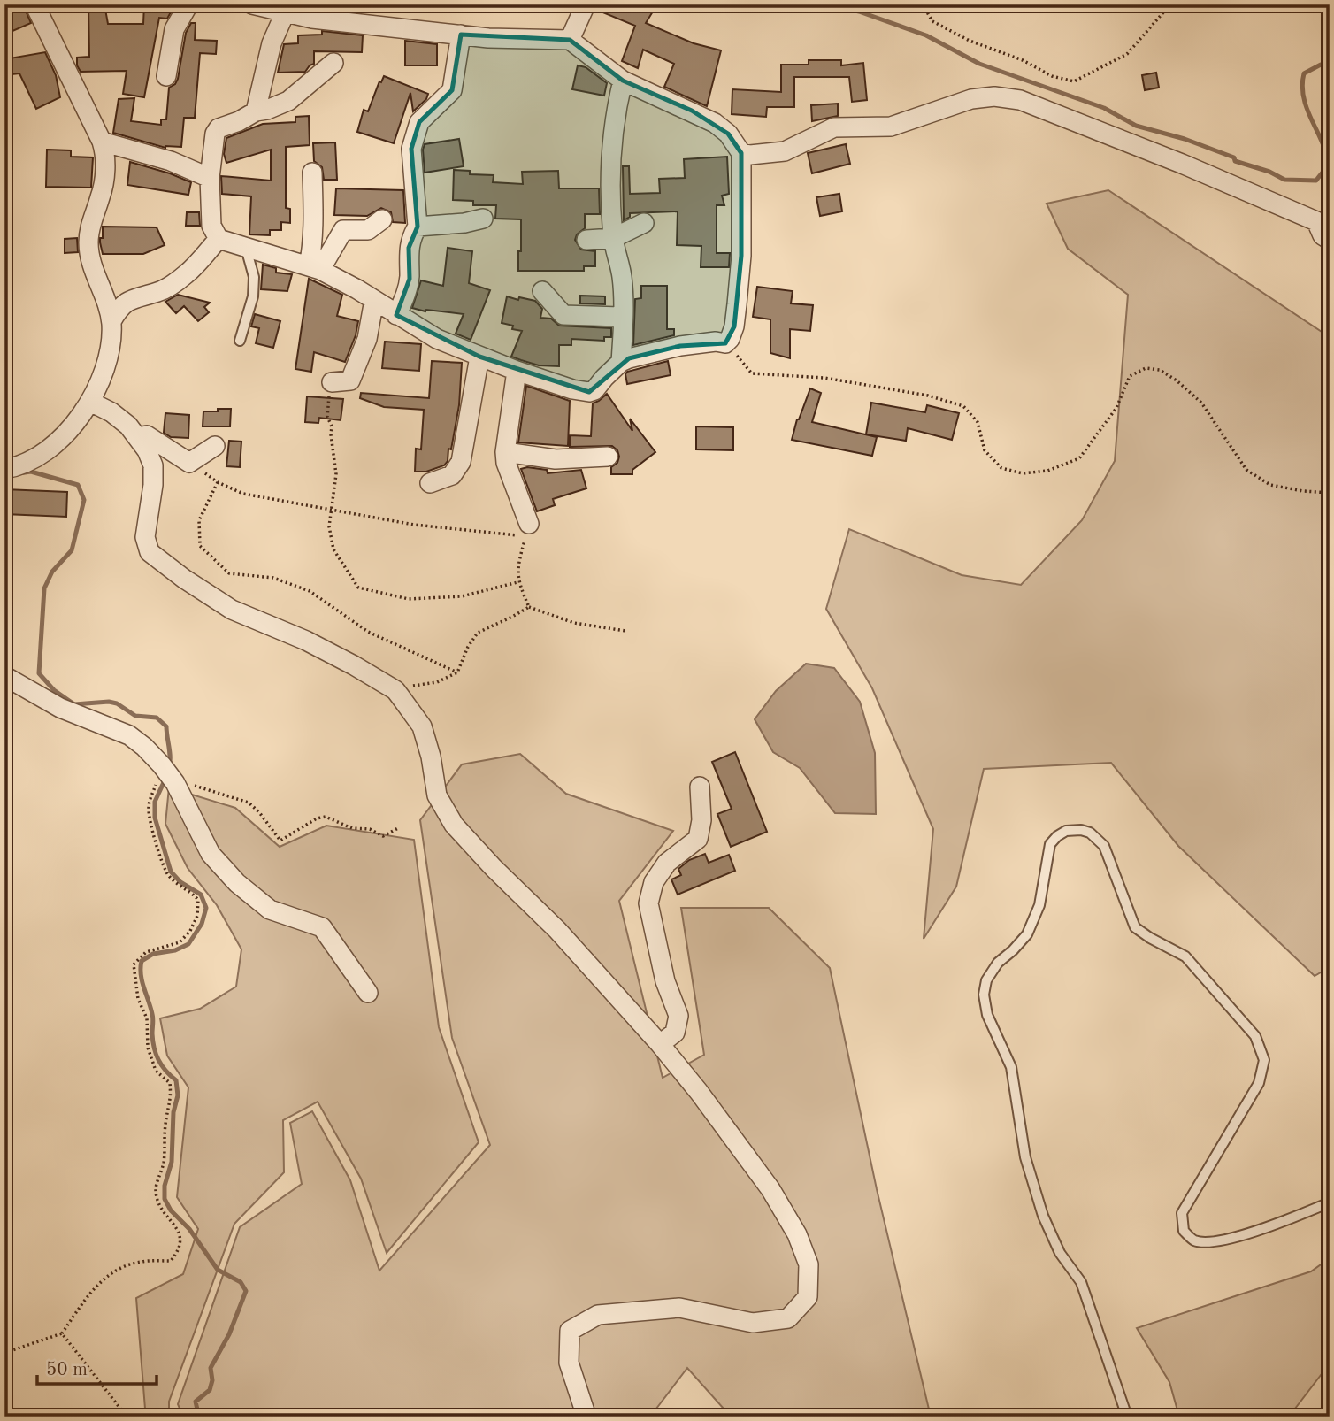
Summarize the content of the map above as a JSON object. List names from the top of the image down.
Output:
{
  "scale_bar": "50 m"
}
